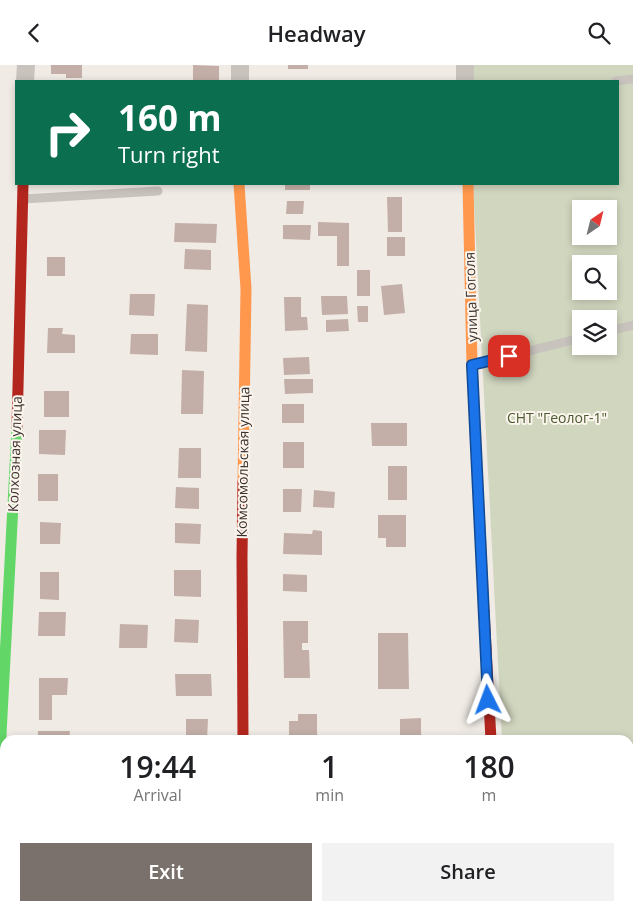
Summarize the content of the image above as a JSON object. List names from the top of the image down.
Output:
{
  "streets": {
    "street": ["улица Гоголя", "Колхозная улица", "Комсомольская улица"]
  },
  "parks": ["СНТ \"Геолог-1\""],
  "north": "top right",
  "page": {
    "header": "Headway",
    "turn": ["160 m", "Turn right"],
    "eta": [
      "19:44",
      "Arrival",
      "1",
      "min",
      "180",
      "m"
    ],
    "buttons": ["Exit", "Share"]
  }
}
